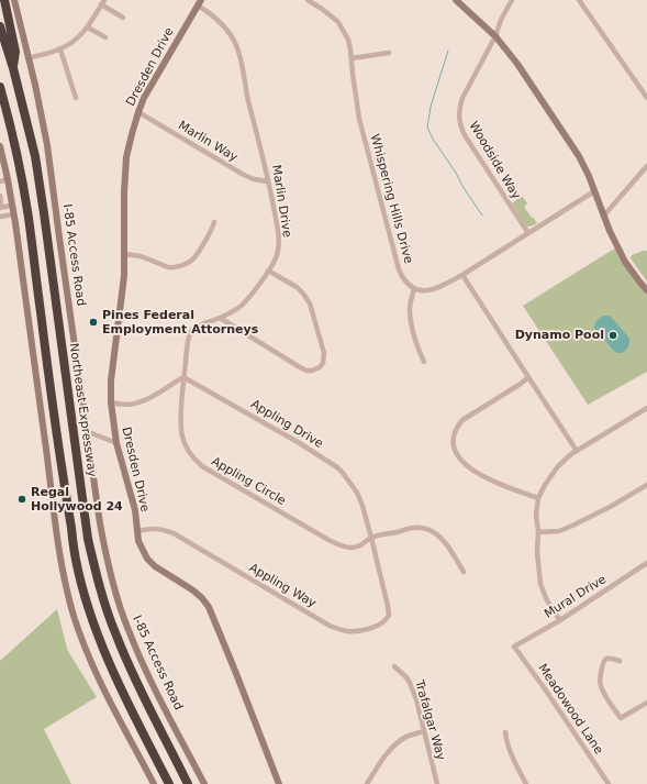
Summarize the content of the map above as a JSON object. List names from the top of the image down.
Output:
{
  "streets": {
    "highway": ["Northeast Expressway"],
    "main road": ["Dresden Drive", "I-85 Access Road"],
    "street": [
      "Marlin Way",
      "Woodside Way",
      "Whispering Hills Drive",
      "Marlin Drive",
      "Appling Drive",
      "Appling Circle",
      "Appling Way",
      "Mural Drive",
      "Meadowood Lane",
      "Trafalgar Way"
    ]
  },
  "crossings": [
    ["Dresden Drive", "Marlin Way"],
    ["Dresden Drive", "Marlin Drive"],
    ["Dresden Drive", "Appling Way"],
    ["Marlin Way", "Marlin Drive"],
    ["Marlin Drive", "Appling Drive"],
    ["Marlin Drive", "Appling Circle"],
    ["Appling Drive", "Appling Circle"],
    ["Appling Drive", "Appling Way"],
    ["Mural Drive", "Meadowood Lane"]
  ],
  "places": ["Pines Federal Employment Attorneys", "Dynamo Pool", "Regal Hollywood 24"]
}
